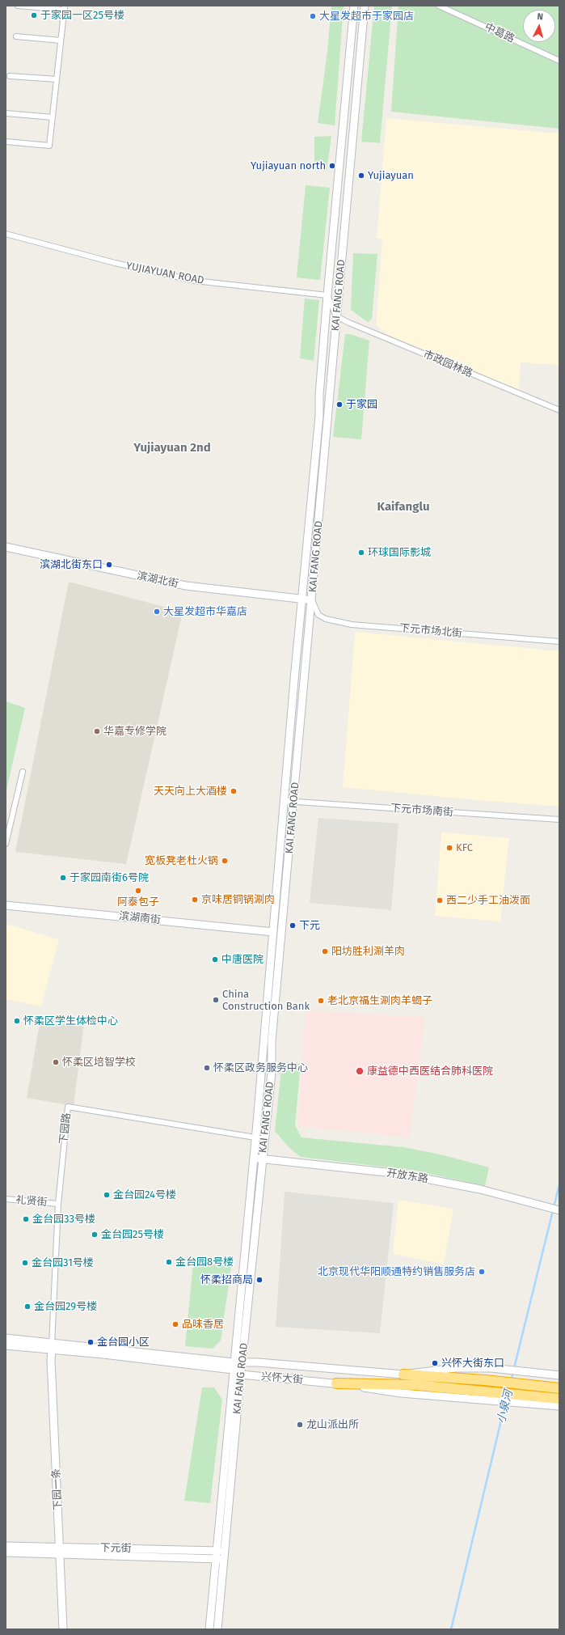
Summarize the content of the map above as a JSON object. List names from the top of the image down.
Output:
{
  "streets": {
    "main road": [
      "KAI FANG ROAD",
      "滨湖北街",
      "滨湖南街",
      "开放东路",
      "兴怀大街",
      "下园一条",
      "下元街"
    ],
    "street": [
      "中葛路",
      "YUJIAYUAN ROAD",
      "市政园林路",
      "下元市场北街",
      "下元市场南街",
      "下园路",
      "礼贤街"
    ]
  },
  "crossings": [
    ["YUJIAYUAN ROAD", "KAI FANG ROAD"],
    ["KAI FANG ROAD", "市政园林路"],
    ["KAI FANG ROAD", "滨湖北街"],
    ["KAI FANG ROAD", "下元市场北街"],
    ["KAI FANG ROAD", "下元市场南街"],
    ["KAI FANG ROAD", "滨湖南街"],
    ["KAI FANG ROAD", "下园路"],
    ["KAI FANG ROAD", "开放东路"],
    ["KAI FANG ROAD", "兴怀大街"],
    ["KAI FANG ROAD", "下元街"],
    ["滨湖北街", "下元市场北街"],
    ["下园路", "礼贤街"],
    ["下园路", "兴怀大街"],
    ["下园路", "下园一条"],
    ["兴怀大街", "下园一条"],
    ["下园一条", "下元街"]
  ],
  "districts": ["Yujiayuan 2nd", "Kaifanglu"],
  "water": ["小泉河"],
  "places": [
    "于家园一区25号楼",
    "大星发超市于家园店",
    "Yujiayuan north",
    "Yujiayuan",
    "于家园",
    "环球国际影城",
    "滨湖北街东口",
    "大星发超市华嘉店",
    "华嘉专修学院",
    "天天向上大酒楼",
    "KFC",
    "宽板凳老杜火锅",
    "于家园南街6号院",
    "阿泰包子",
    "京味居铜锅涮肉",
    "西二少手工油泼面",
    "下元",
    "阳坊胜利涮羊肉",
    "中唐医院",
    "China Construction Bank",
    "老北京福生涮肉羊蝎子",
    "怀柔区学生体检中心",
    "怀柔区培智学校",
    "怀柔区政务服务中心",
    "康益德中西医结合肺科医院",
    "金台园24号楼",
    "金台园33号楼",
    "金台园25号楼",
    "金台园8号楼",
    "金台园31号楼",
    "北京现代华阳顺通特约销售服务店",
    "怀柔招商局",
    "金台园29号楼",
    "品味香居",
    "金台园小区",
    "兴怀大街东口",
    "龙山派出所"
  ],
  "north": "top"
}
